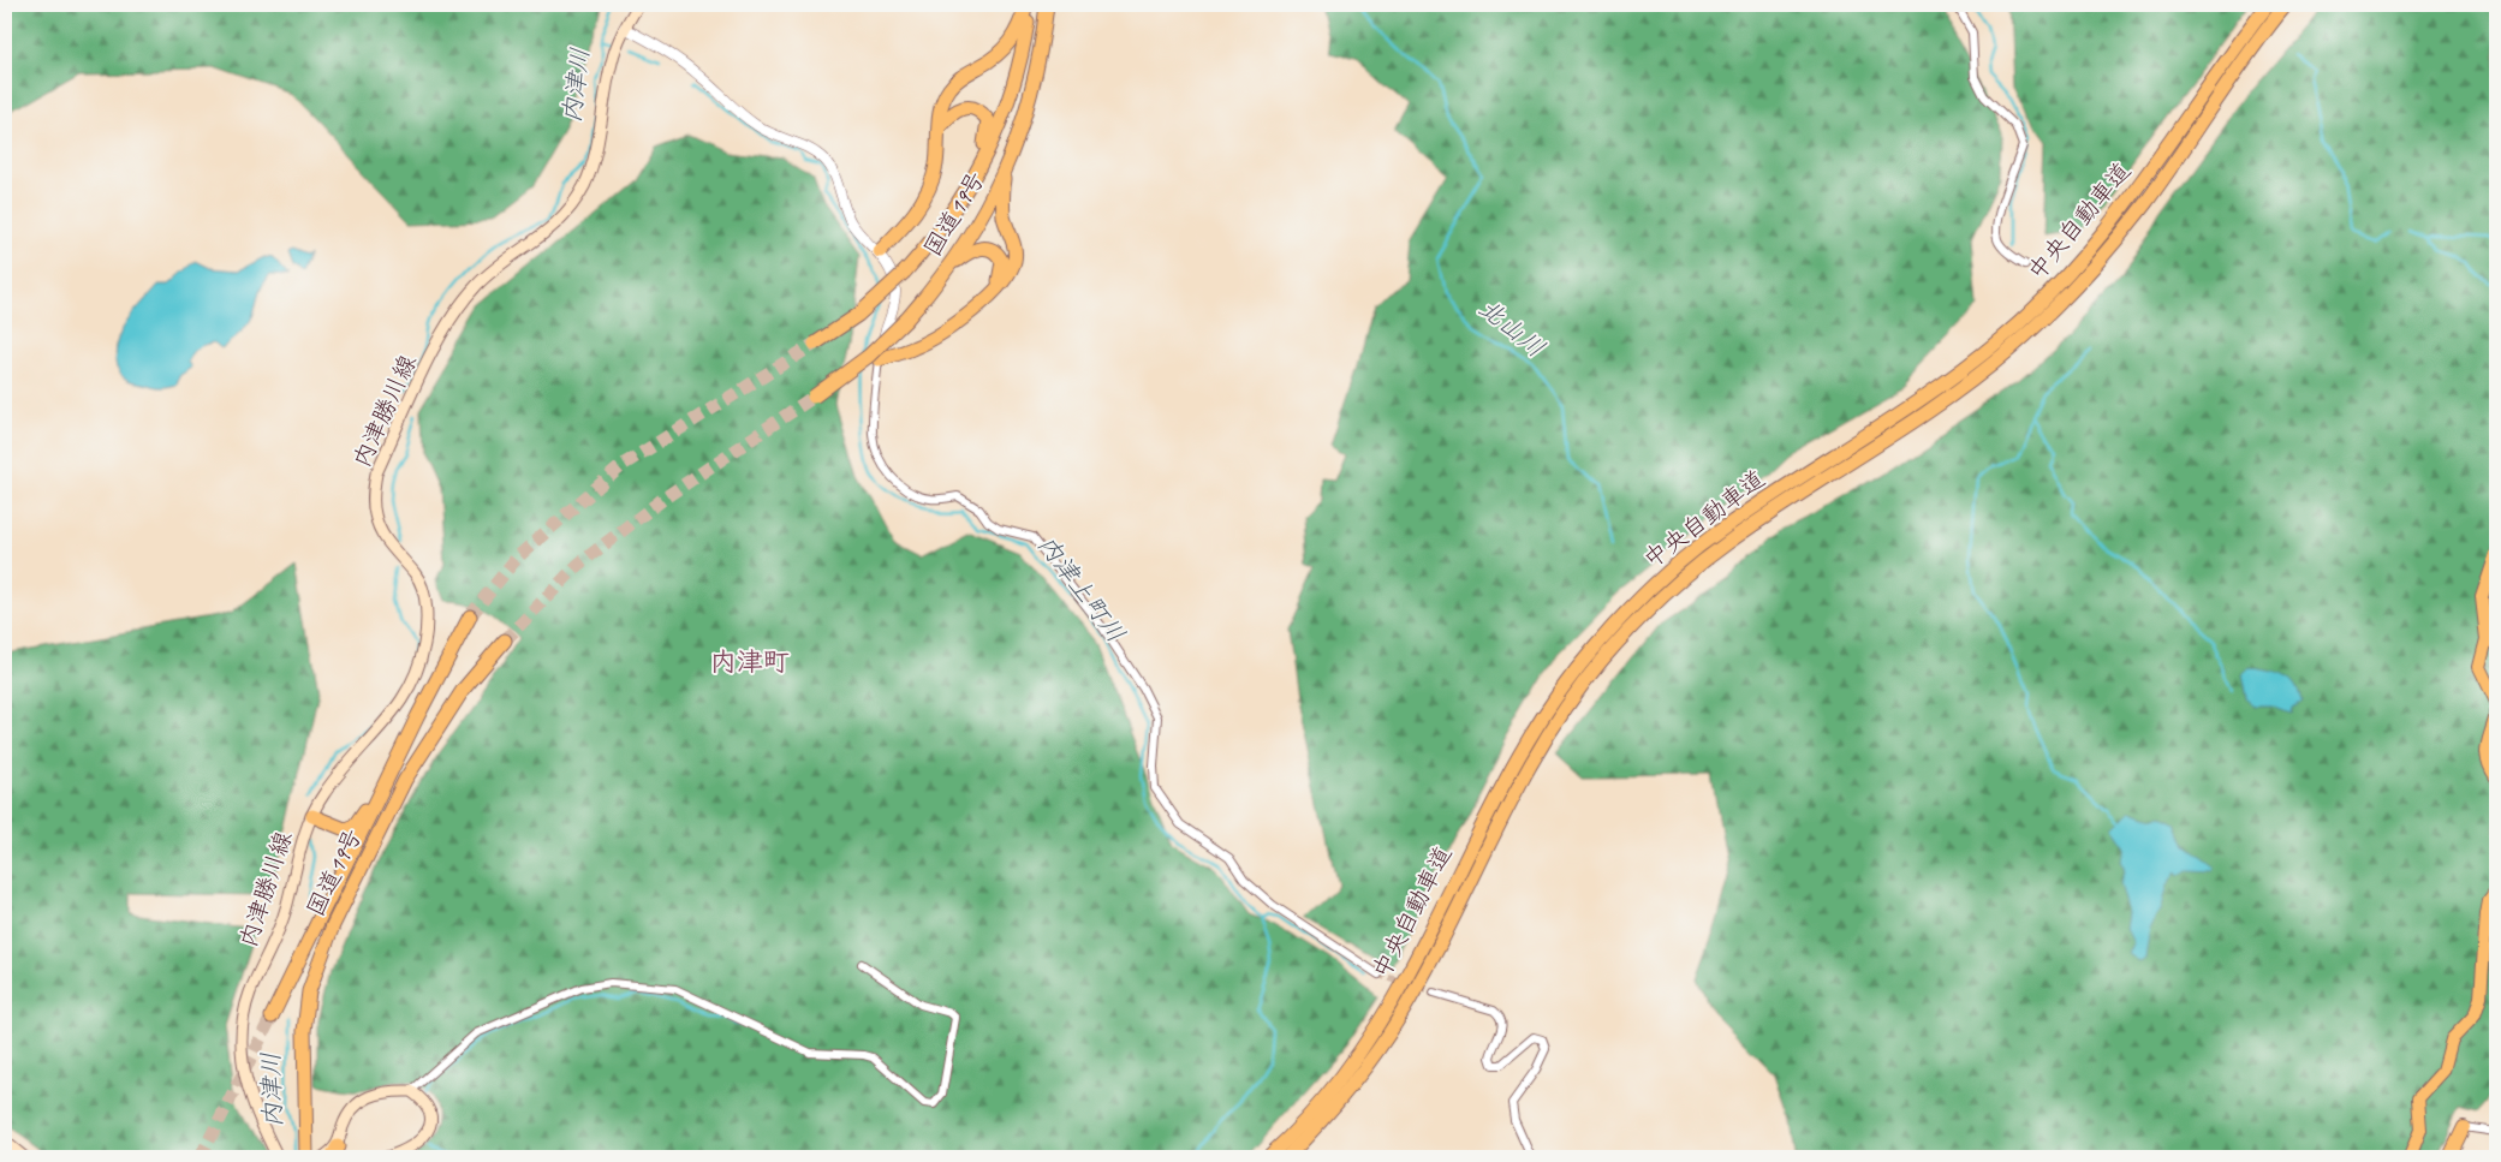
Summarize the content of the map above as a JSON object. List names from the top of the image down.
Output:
{
  "streets": {
    "highway": ["国道19号", "中央自動車道"],
    "main road": ["内津勝川線"]
  },
  "districts": ["内津町"],
  "water": ["内津川", "北山川", "内津上町川"]
}
